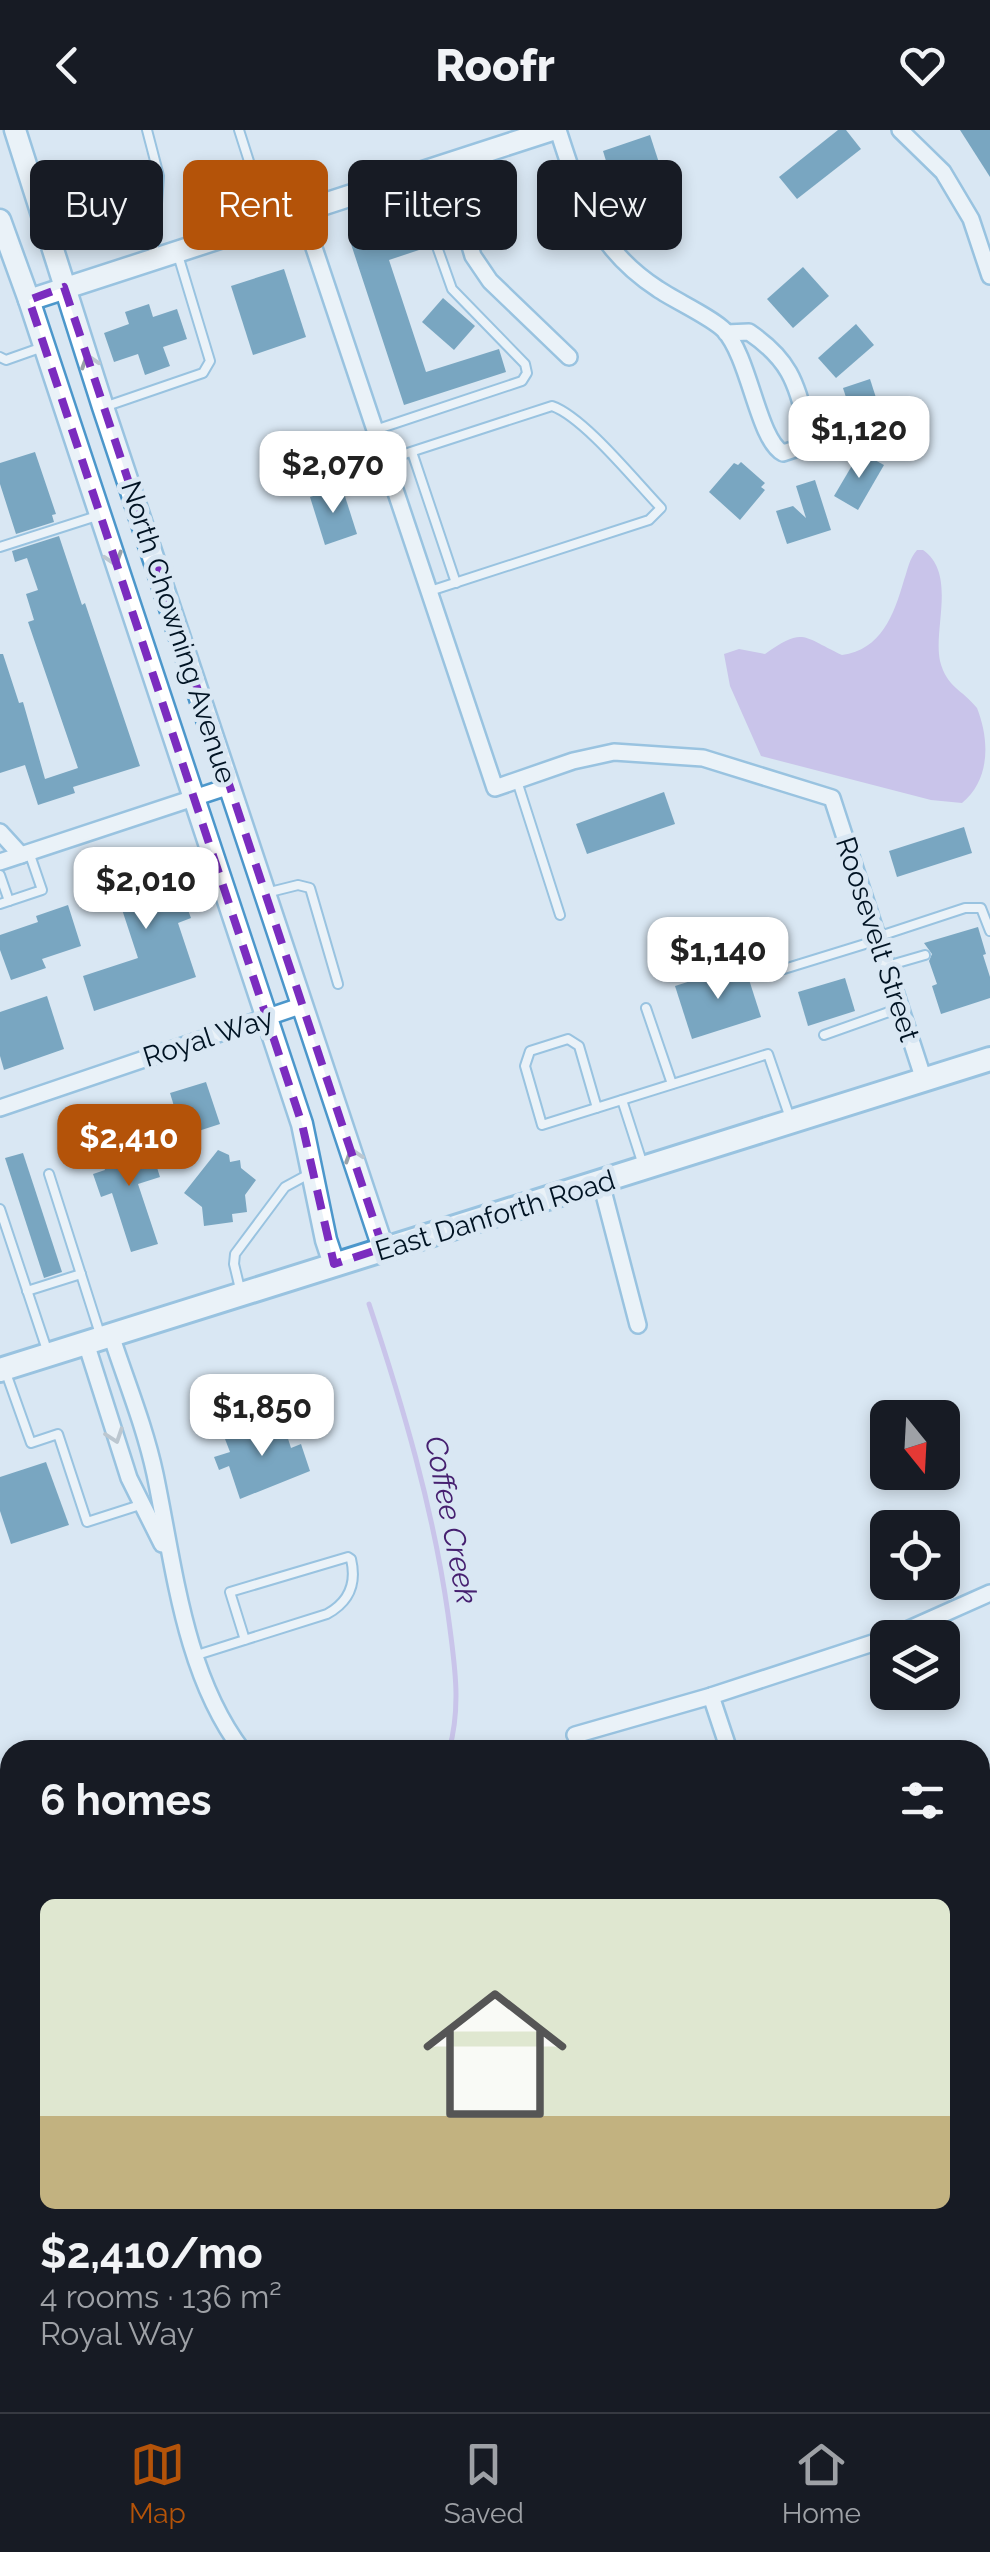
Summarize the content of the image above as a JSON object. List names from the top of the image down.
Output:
{
  "streets": {
    "main road": ["East Danforth Road"],
    "street": ["North Chowning Avenue", "Roosevelt Street", "Royal Way"]
  },
  "crossings": [
    ["North Chowning Avenue", "Royal Way"],
    ["North Chowning Avenue", "East Danforth Road"],
    ["Roosevelt Street", "East Danforth Road"]
  ],
  "water": ["Coffee Creek"],
  "north": "bottom",
  "page": {
    "header": "Roofr",
    "chip": [
      "Buy",
      "Rent",
      "Filters",
      "New"
    ],
    "price": [
      "$1,120",
      "$2,070",
      "$2,010",
      "$1,140",
      "$2,410",
      "$1,850"
    ],
    "heading": "6 homes",
    "list": [
      {
        "name": "$2,410/mo",
        "note": "4 rooms · 136 m² · Royal Way"
      }
    ],
    "tabs": ["Map", "Saved", "Home"]
  }
}
